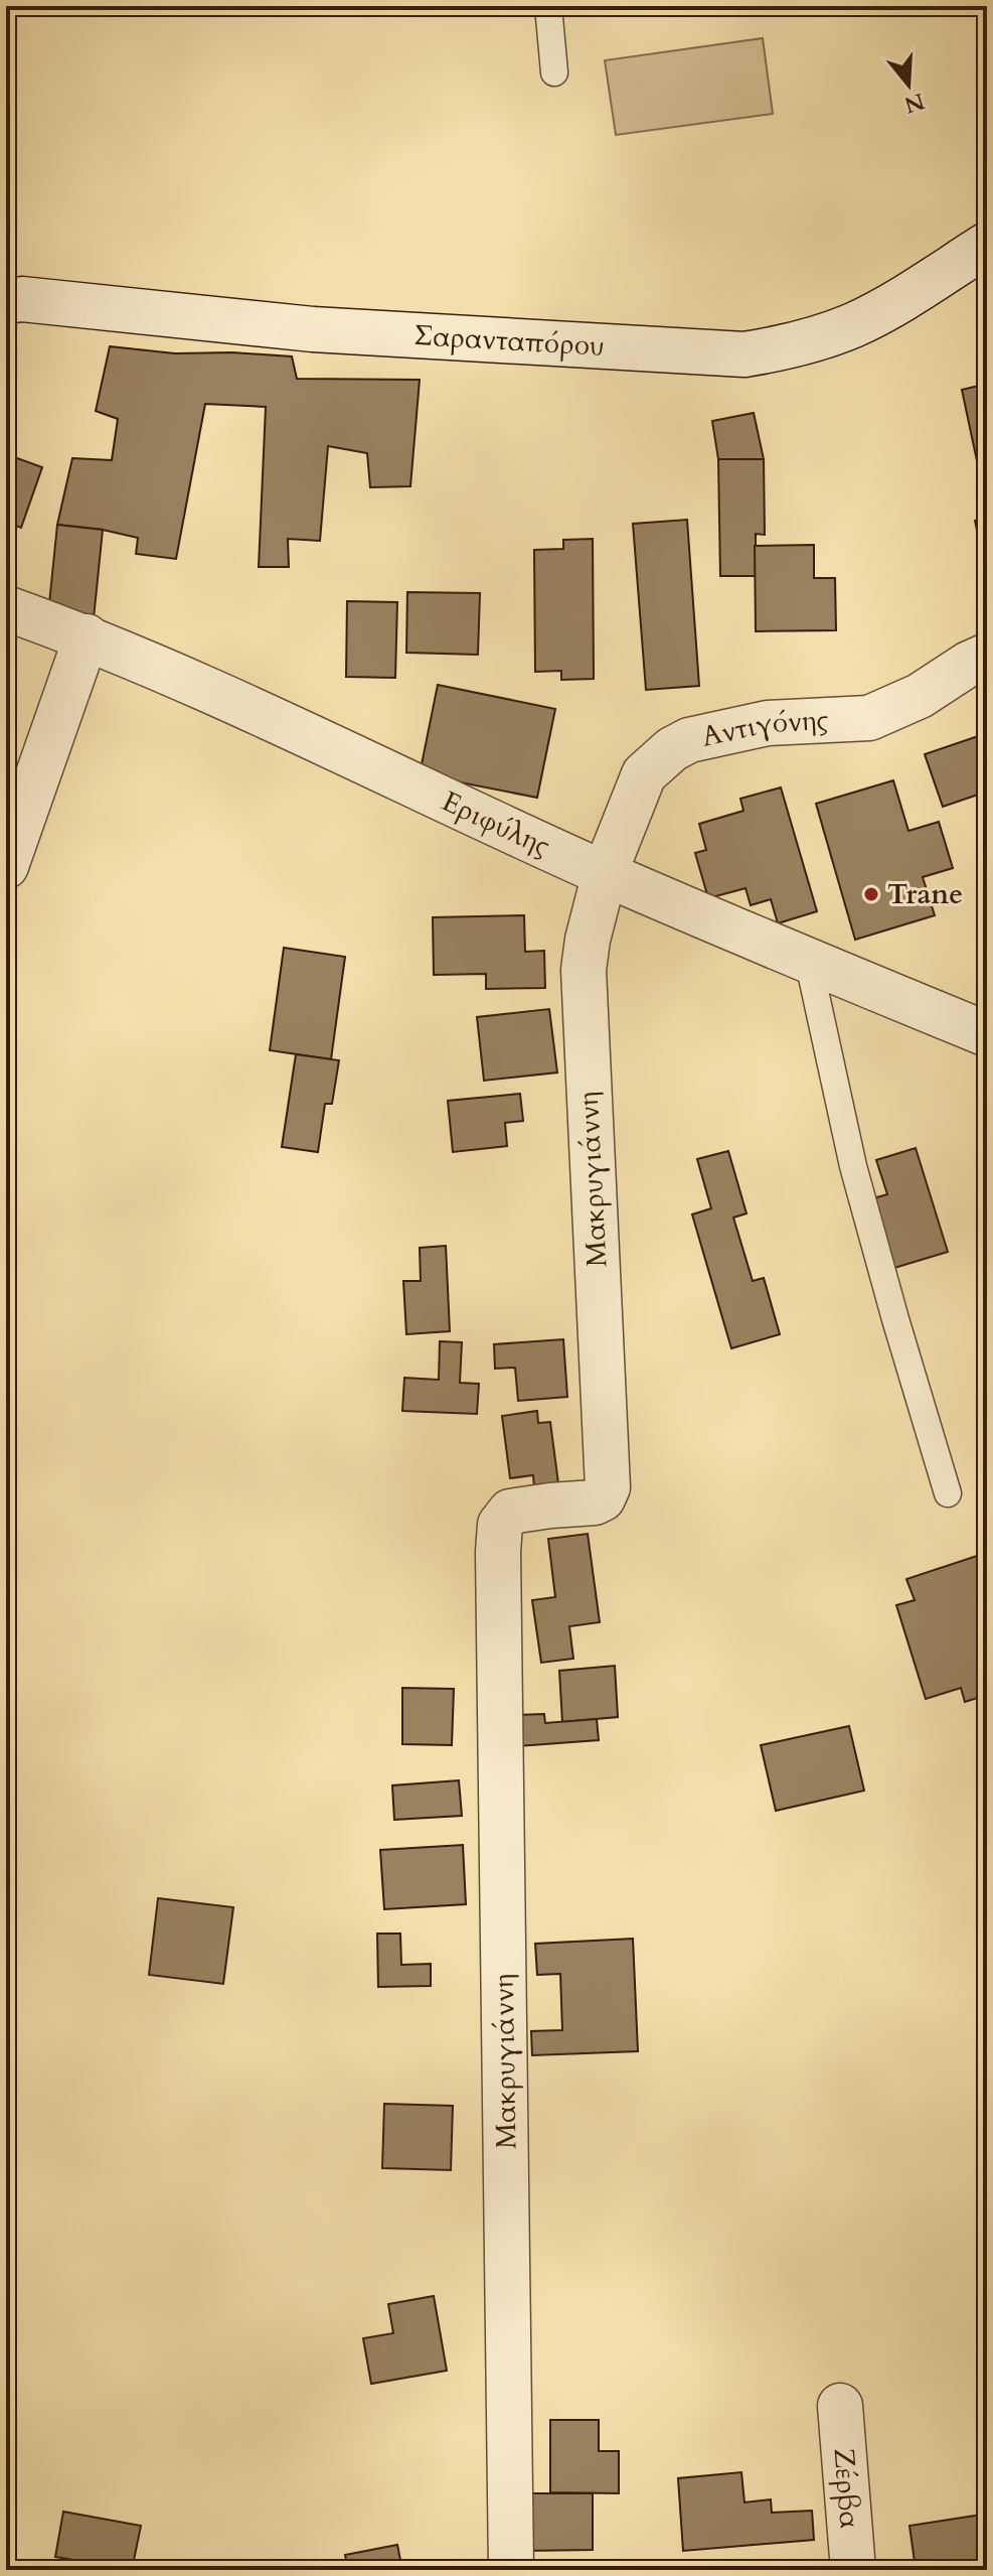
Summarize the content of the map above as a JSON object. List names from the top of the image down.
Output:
{
  "streets": {
    "street": [
      "Σαρανταπόρου",
      "Αντιγόνης",
      "Εριφύλης",
      "Μακρυγιάννη",
      "Ζέρβα"
    ]
  },
  "crossings": [
    ["Αντιγόνης", "Εριφύλης"],
    ["Αντιγόνης", "Μακρυγιάννη"],
    ["Εριφύλης", "Μακρυγιάννη"]
  ],
  "places": ["Trane"],
  "north": "bottom"
}
